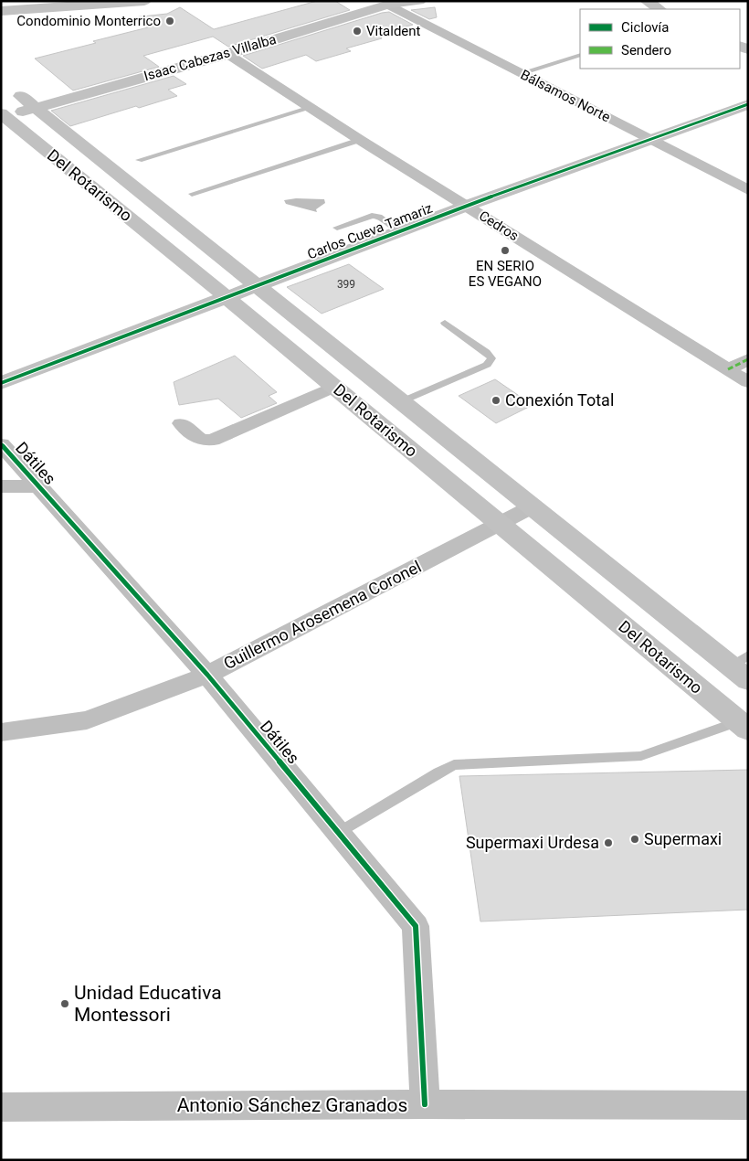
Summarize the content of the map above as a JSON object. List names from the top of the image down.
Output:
{
  "streets": {
    "main road": ["Isaac Cabezas Villalba", "Del Rotarismo", "Carlos Cueva Tamariz"],
    "street": [
      "Bálsamos Norte",
      "Cedros",
      "Dátiles",
      "Guillermo Arosemena Coronel",
      "Antonio Sánchez Granados"
    ]
  },
  "crossings": [
    ["Isaac Cabezas Villalba", "Bálsamos Norte"],
    ["Isaac Cabezas Villalba", "Del Rotarismo"],
    ["Isaac Cabezas Villalba", "Cedros"],
    ["Bálsamos Norte", "Carlos Cueva Tamariz"],
    ["Del Rotarismo", "Carlos Cueva Tamariz"],
    ["Del Rotarismo", "Guillermo Arosemena Coronel"],
    ["Cedros", "Carlos Cueva Tamariz"],
    ["Dátiles", "Guillermo Arosemena Coronel"],
    ["Dátiles", "Antonio Sánchez Granados"]
  ],
  "places": [
    "Condominio Monterrico",
    "Vitaldent",
    "EN SERIO ES VEGANO",
    "Conexión Total",
    "Supermaxi",
    "Supermaxi Urdesa",
    "Unidad Educativa Montessori"
  ],
  "house_numbers": ["399"],
  "legend": ["Ciclovía", "Sendero"]
}
